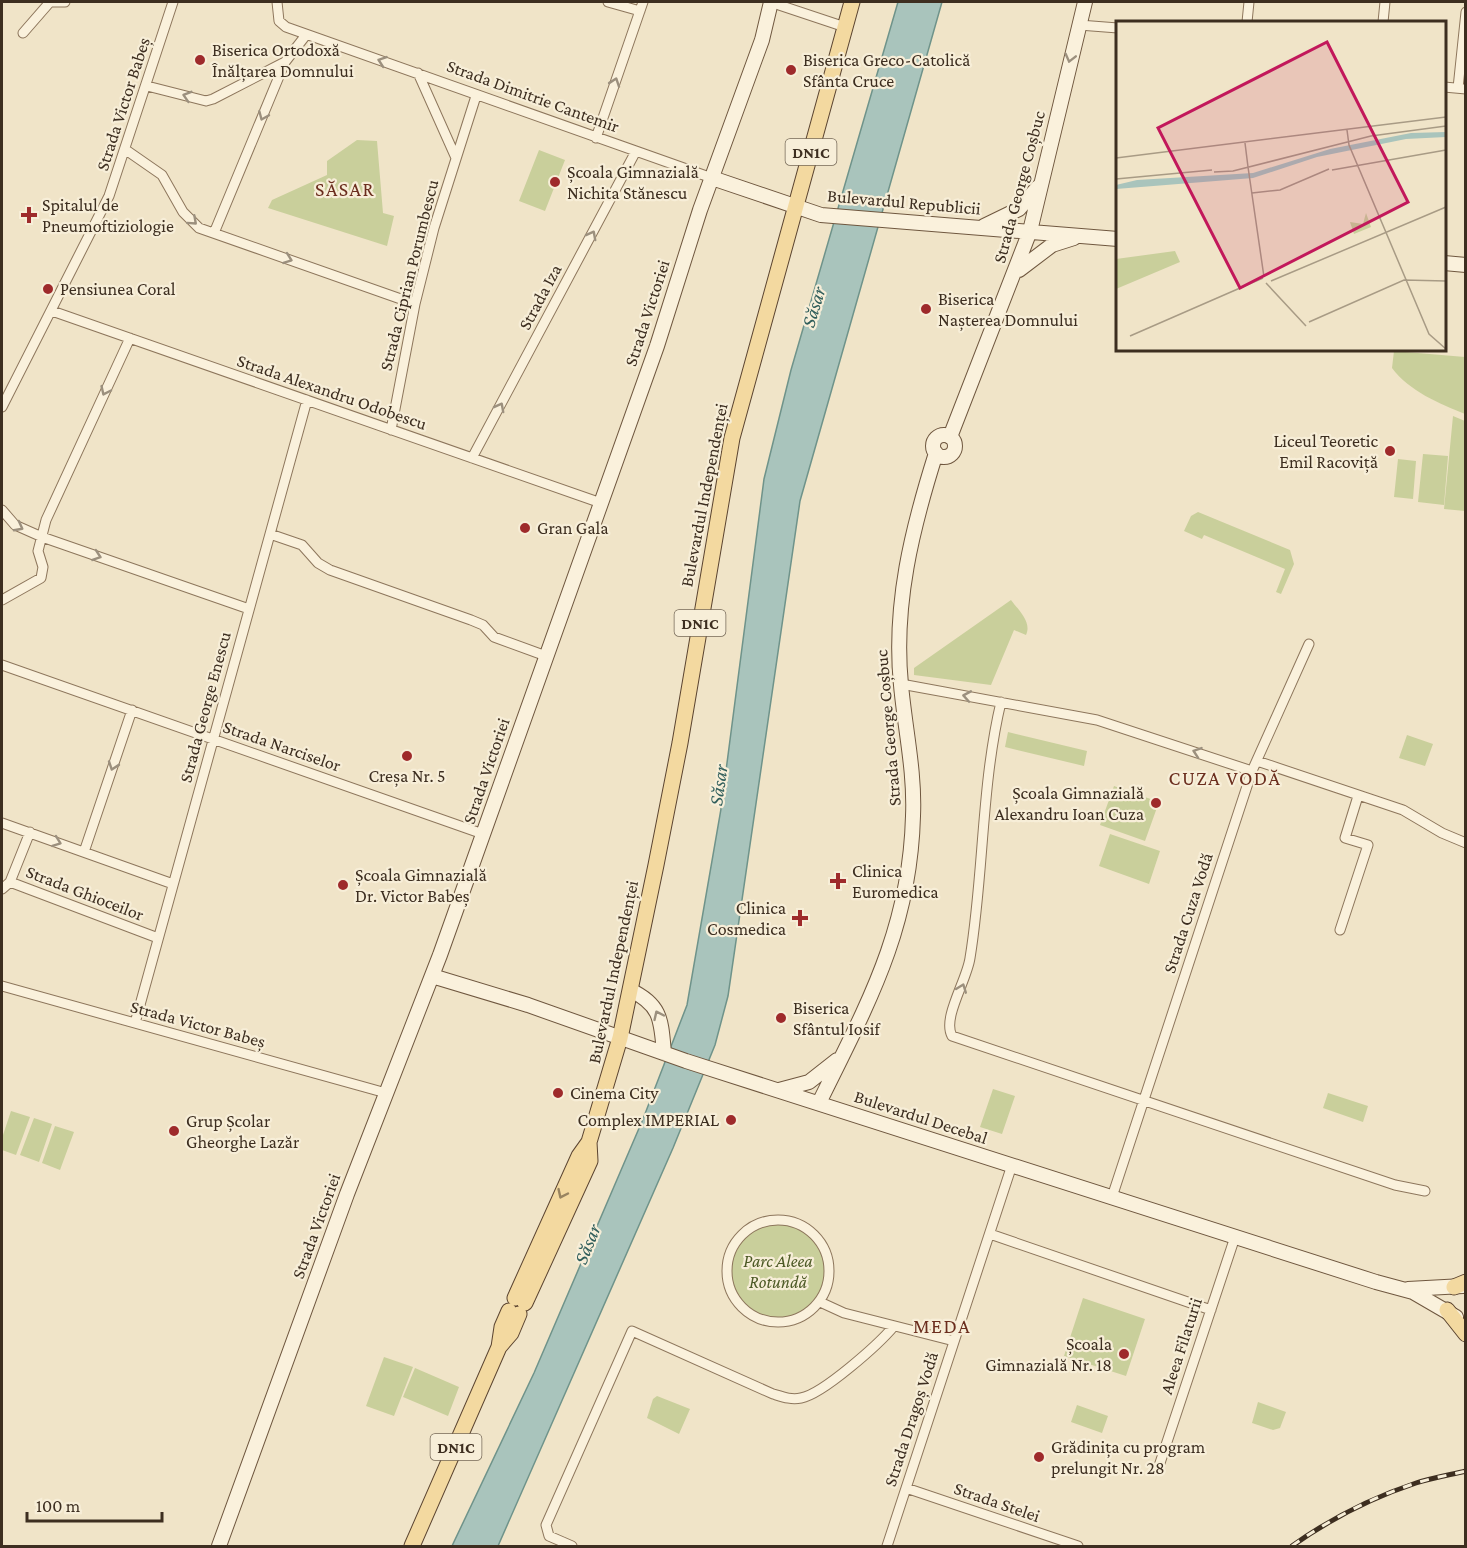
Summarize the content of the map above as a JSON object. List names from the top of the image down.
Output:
{
  "streets": {
    "main road": ["DN1C", "Bulevardul Independenței"],
    "street": [
      "Strada Dimitrie Cantemir",
      "Strada Victor Babeș",
      "Strada George Coșbuc",
      "Bulevardul Republicii",
      "Strada Ciprian Porumbescu",
      "Strada Iza",
      "Strada Victoriei",
      "Strada Alexandru Odobescu",
      "Strada George Enescu",
      "Strada Narciselor",
      "Strada Ghioceilor",
      "Strada Cuza Vodă",
      "Bulevardul Decebal",
      "Aleea Filaturii",
      "Strada Dragoș Vodă",
      "Strada Stelei"
    ]
  },
  "crossings": [
    ["Strada Dimitrie Cantemir", "Bulevardul Republicii"],
    ["Strada Dimitrie Cantemir", "Strada Ciprian Porumbescu"],
    ["Strada Dimitrie Cantemir", "Strada Iza"],
    ["Strada Dimitrie Cantemir", "Strada Victoriei"],
    ["Strada Dimitrie Cantemir", "Bulevardul Independenței"],
    ["Strada Victor Babeș", "Strada Victoriei"],
    ["Strada Victor Babeș", "Strada Alexandru Odobescu"],
    ["Strada Victor Babeș", "Strada George Enescu"],
    ["Strada George Coșbuc", "Bulevardul Republicii"],
    ["Strada George Coșbuc", "Bulevardul Decebal"],
    ["Bulevardul Republicii", "Bulevardul Independenței"],
    ["Strada Ciprian Porumbescu", "Strada Alexandru Odobescu"],
    ["Strada Iza", "Strada Alexandru Odobescu"],
    ["Strada Victoriei", "Strada Alexandru Odobescu"],
    ["Strada Victoriei", "Strada Narciselor"],
    ["Strada Victoriei", "Bulevardul Decebal"],
    ["Strada Alexandru Odobescu", "Strada George Enescu"],
    ["Bulevardul Independenței", "Bulevardul Decebal"],
    ["Strada George Enescu", "Strada Narciselor"],
    ["Strada George Enescu", "Strada Ghioceilor"],
    ["Strada Cuza Vodă", "Bulevardul Decebal"],
    ["Bulevardul Decebal", "Aleea Filaturii"],
    ["Bulevardul Decebal", "Strada Dragoș Vodă"],
    ["Strada Dragoș Vodă", "Strada Stelei"]
  ],
  "one_way": ["Strada Iza"],
  "districts": ["SĂSAR", "CUZA VODĂ", "MEDA"],
  "water": ["Săsar"],
  "parks": ["Parc Aleea Rotundă"],
  "places": {
    "other": [
      "Biserica Ortodoxă Înălțarea Domnului",
      "Biserica Greco-Catolică Sfânta Cruce",
      "Școala Gimnazială Nichita Stănescu",
      "Pensiunea Coral",
      "Biserica Nașterea Domnului",
      "Liceul Teoretic Emil Racoviță",
      "Gran Gala",
      "Creșa Nr. 5",
      "Școala Gimnazială Alexandru Ioan Cuza",
      "Școala Gimnazială Dr. Victor Babeș",
      "Biserica Sfântul Iosif",
      "Cinema City",
      "Complex IMPERIAL",
      "Grup Școlar Gheorghe Lazăr",
      "Școala Gimnazială Nr. 18",
      "Grădinița cu program prelungit Nr. 28"
    ],
    "health": ["Spitalul de Pneumoftiziologie", "Clinica Euromedica", "Clinica Cosmedica"]
  },
  "scale_bar": "100 m"
}
